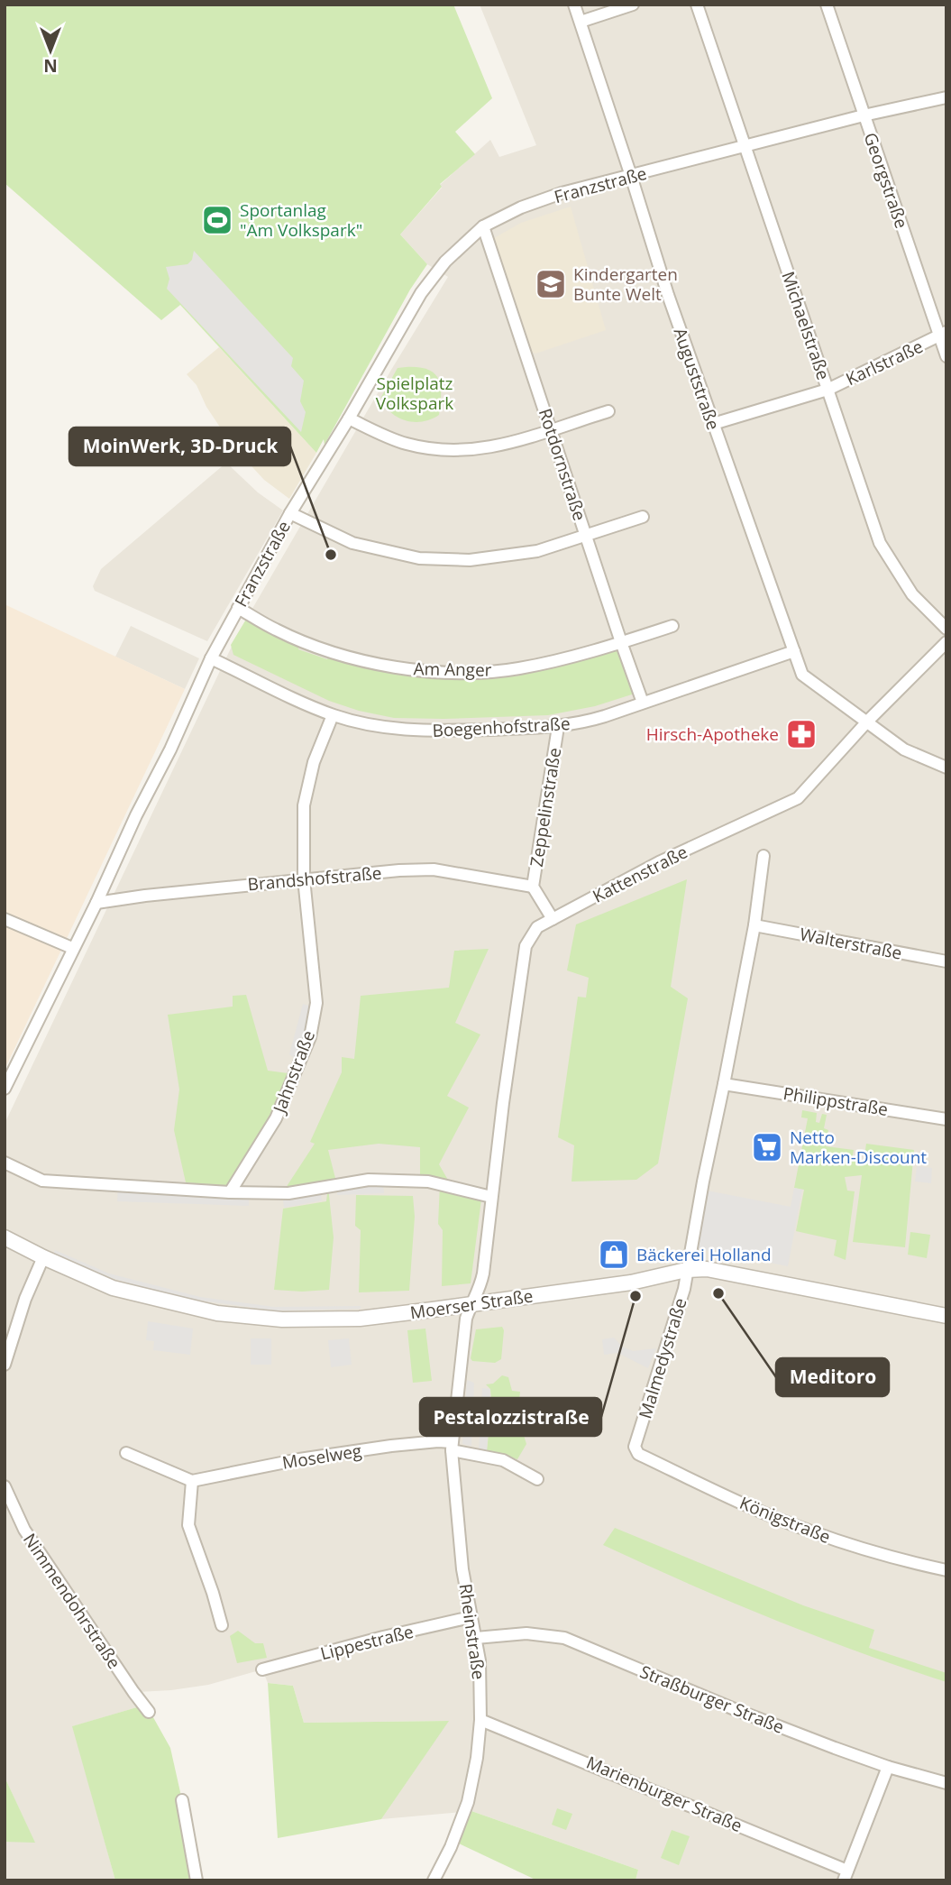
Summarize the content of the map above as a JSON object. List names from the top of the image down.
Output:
{
  "streets": {
    "street": [
      "Georgstraße",
      "Franzstraße",
      "Michaelstraße",
      "Karlstraße",
      "Auguststraße",
      "Rotdornstraße",
      "Am Anger",
      "Boegenhofstraße",
      "Zeppelinstraße",
      "Kattenstraße",
      "Brandshofstraße",
      "Walterstraße",
      "Jahnstraße",
      "Philippstraße",
      "Moerser Straße",
      "Malmedystraße",
      "Moselweg",
      "Königstraße",
      "Nimmendohrstraße",
      "Rheinstraße",
      "Lippestraße",
      "Straßburger Straße",
      "Marienburger Straße"
    ]
  },
  "crossings": [
    ["Georgstraße", "Franzstraße"],
    ["Georgstraße", "Karlstraße"],
    ["Franzstraße", "Michaelstraße"],
    ["Franzstraße", "Auguststraße"],
    ["Franzstraße", "Rotdornstraße"],
    ["Franzstraße", "Am Anger"],
    ["Franzstraße", "Boegenhofstraße"],
    ["Franzstraße", "Brandshofstraße"],
    ["Michaelstraße", "Karlstraße"],
    ["Karlstraße", "Auguststraße"],
    ["Auguststraße", "Boegenhofstraße"],
    ["Auguststraße", "Kattenstraße"],
    ["Rotdornstraße", "Am Anger"],
    ["Rotdornstraße", "Boegenhofstraße"],
    ["Boegenhofstraße", "Zeppelinstraße"],
    ["Boegenhofstraße", "Jahnstraße"],
    ["Zeppelinstraße", "Kattenstraße"],
    ["Zeppelinstraße", "Brandshofstraße"],
    ["Kattenstraße", "Moerser Straße"],
    ["Kattenstraße", "Rheinstraße"],
    ["Brandshofstraße", "Jahnstraße"],
    ["Walterstraße", "Malmedystraße"],
    ["Philippstraße", "Malmedystraße"],
    ["Moerser Straße", "Malmedystraße"],
    ["Moerser Straße", "Rheinstraße"],
    ["Malmedystraße", "Königstraße"],
    ["Moselweg", "Rheinstraße"],
    ["Rheinstraße", "Lippestraße"],
    ["Rheinstraße", "Straßburger Straße"],
    ["Rheinstraße", "Marienburger Straße"]
  ],
  "parks": ["Spielplatz Volkspark"],
  "places": {
    "sports": ["Sportanlag \"Am Volkspark\""],
    "school or university": ["Kindergarten Bunte Welt"],
    "other": ["MoinWerk, 3D-Druck", "Meditoro", "Pestalozzistraße"],
    "pharmacy": ["Hirsch-Apotheke"],
    "supermarket": ["Netto Marken-Discount"],
    "shop": ["Bäckerei Holland"]
  },
  "north": "bottom"
}
